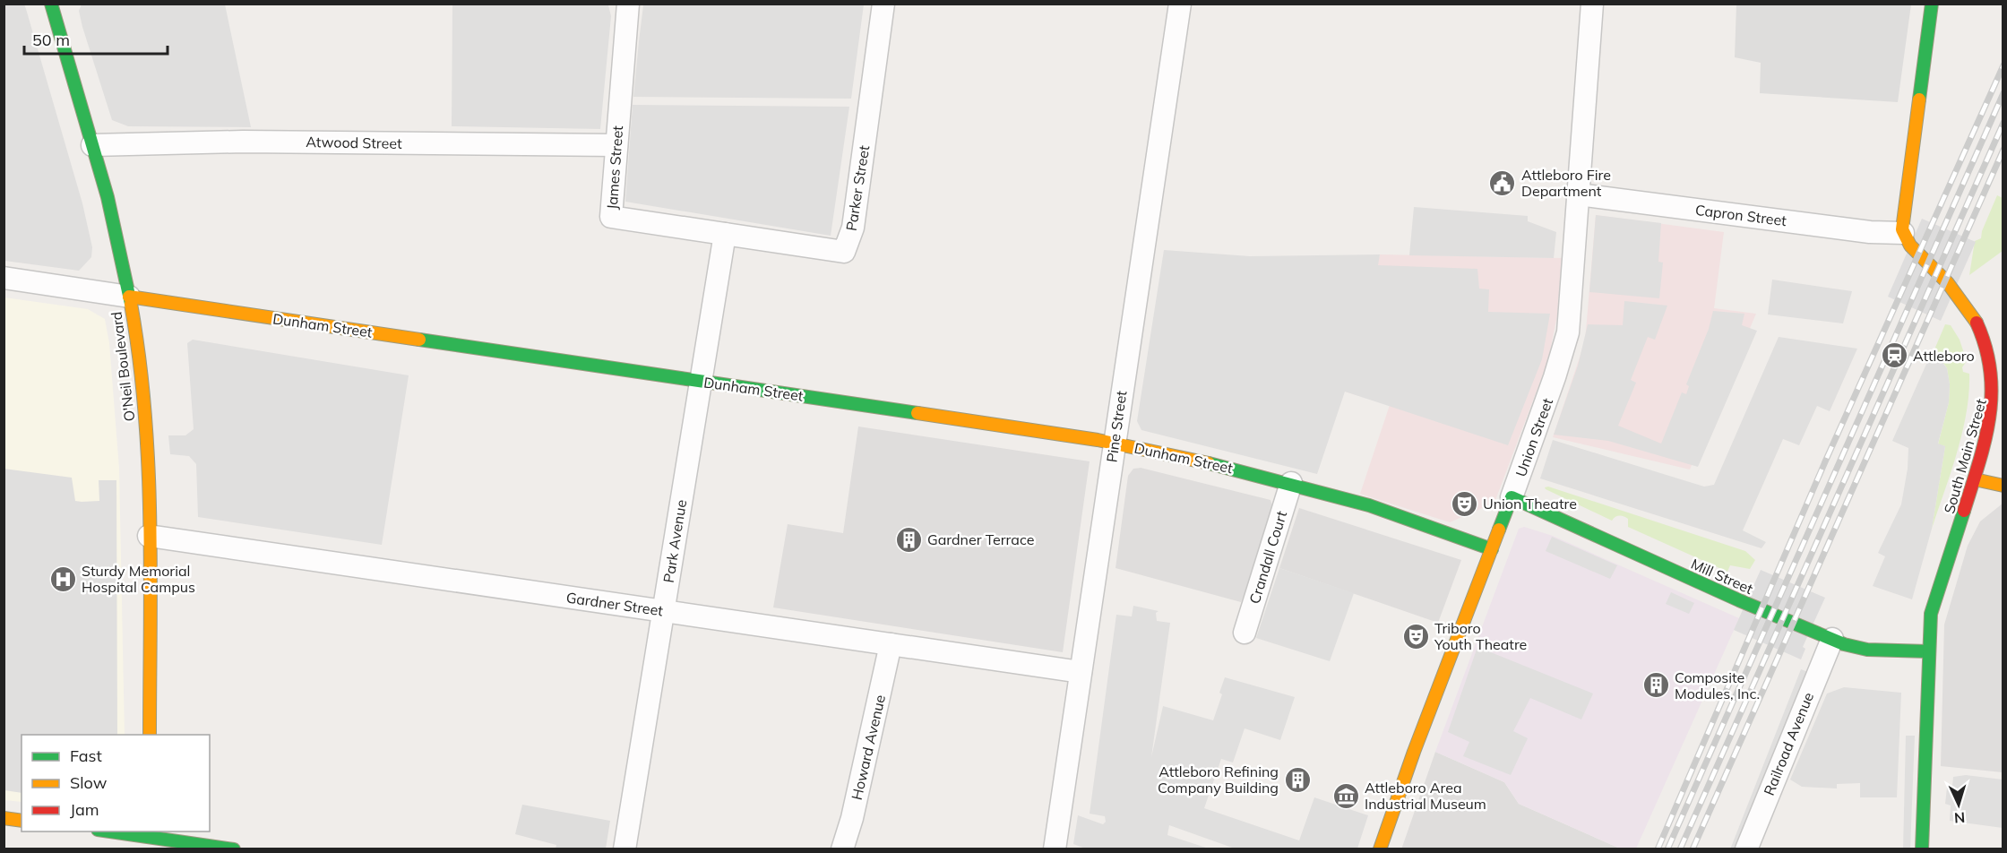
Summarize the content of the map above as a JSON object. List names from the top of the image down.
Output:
{
  "streets": {
    "street": [
      "Atwood Street",
      "James Street",
      "Parker Street",
      "Capron Street",
      "Dunham Street",
      "O'Neil Boulevard",
      "Pine Street",
      "Union Street",
      "South Main Street",
      "Park Avenue",
      "Crandall Court",
      "Mill Street",
      "Gardner Street",
      "Railroad Avenue",
      "Howard Avenue"
    ]
  },
  "crossings": [
    ["Atwood Street", "James Street"],
    ["Atwood Street", "O'Neil Boulevard"],
    ["James Street", "Parker Street"],
    ["James Street", "Park Avenue"],
    ["Parker Street", "Park Avenue"],
    ["Capron Street", "Union Street"],
    ["Capron Street", "South Main Street"],
    ["Dunham Street", "O'Neil Boulevard"],
    ["Dunham Street", "Pine Street"],
    ["Dunham Street", "Union Street"],
    ["Dunham Street", "Park Avenue"],
    ["Dunham Street", "Crandall Court"],
    ["O'Neil Boulevard", "Gardner Street"],
    ["Pine Street", "Gardner Street"],
    ["Union Street", "Mill Street"],
    ["South Main Street", "Mill Street"],
    ["Park Avenue", "Gardner Street"],
    ["Mill Street", "Railroad Avenue"],
    ["Gardner Street", "Howard Avenue"]
  ],
  "places": {
    "public building": ["Attleboro Fire Department"],
    "station": ["Attleboro"],
    "theatre": ["Union Theatre", "Triboro Youth Theatre"],
    "building": ["Gardner Terrace", "Composite Modules, Inc.", "Attleboro Refining Company Building"],
    "hospital": ["Sturdy Memorial Hospital Campus"],
    "museum": ["Attleboro Area Industrial Museum"]
  },
  "legend": ["Fast", "Slow", "Jam"],
  "scale_bar": "50 m",
  "north": "bottom"
}
